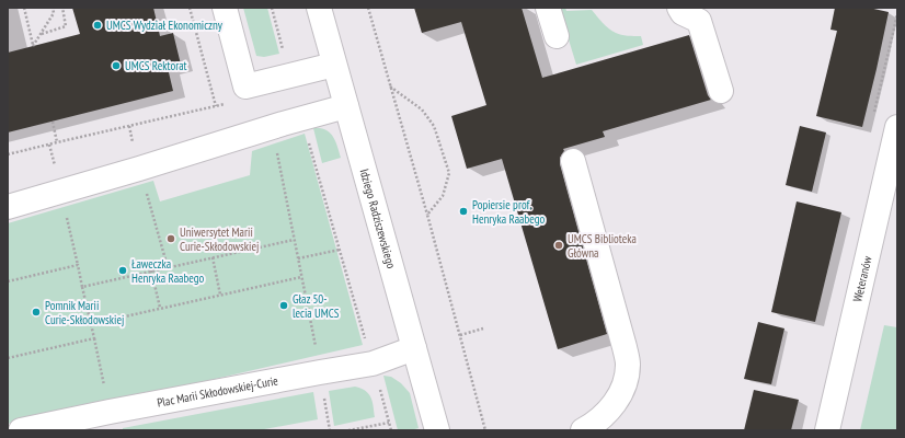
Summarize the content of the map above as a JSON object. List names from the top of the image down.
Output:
{
  "streets": {
    "street": ["Idziego Radziszewskiego", "Weteranów", "Plac Marii Skłodowskiej-Curie"]
  },
  "crossings": [
    ["Idziego Radziszewskiego", "Plac Marii Skłodowskiej-Curie"]
  ],
  "places": [
    "UMCS Wydział Ekonomiczny",
    "UMCS Rektorat",
    "Popiersie prof. Henryka Raabego",
    "Uniwersytet Marii Curie-Skłodowskiej",
    "UMCS Biblioteka Główna",
    "Ławeczka Henryka Raabego",
    "Głaz 50- lecia UMCS",
    "Pomnik Marii Curie-Skłodowskiej"
  ]
}
